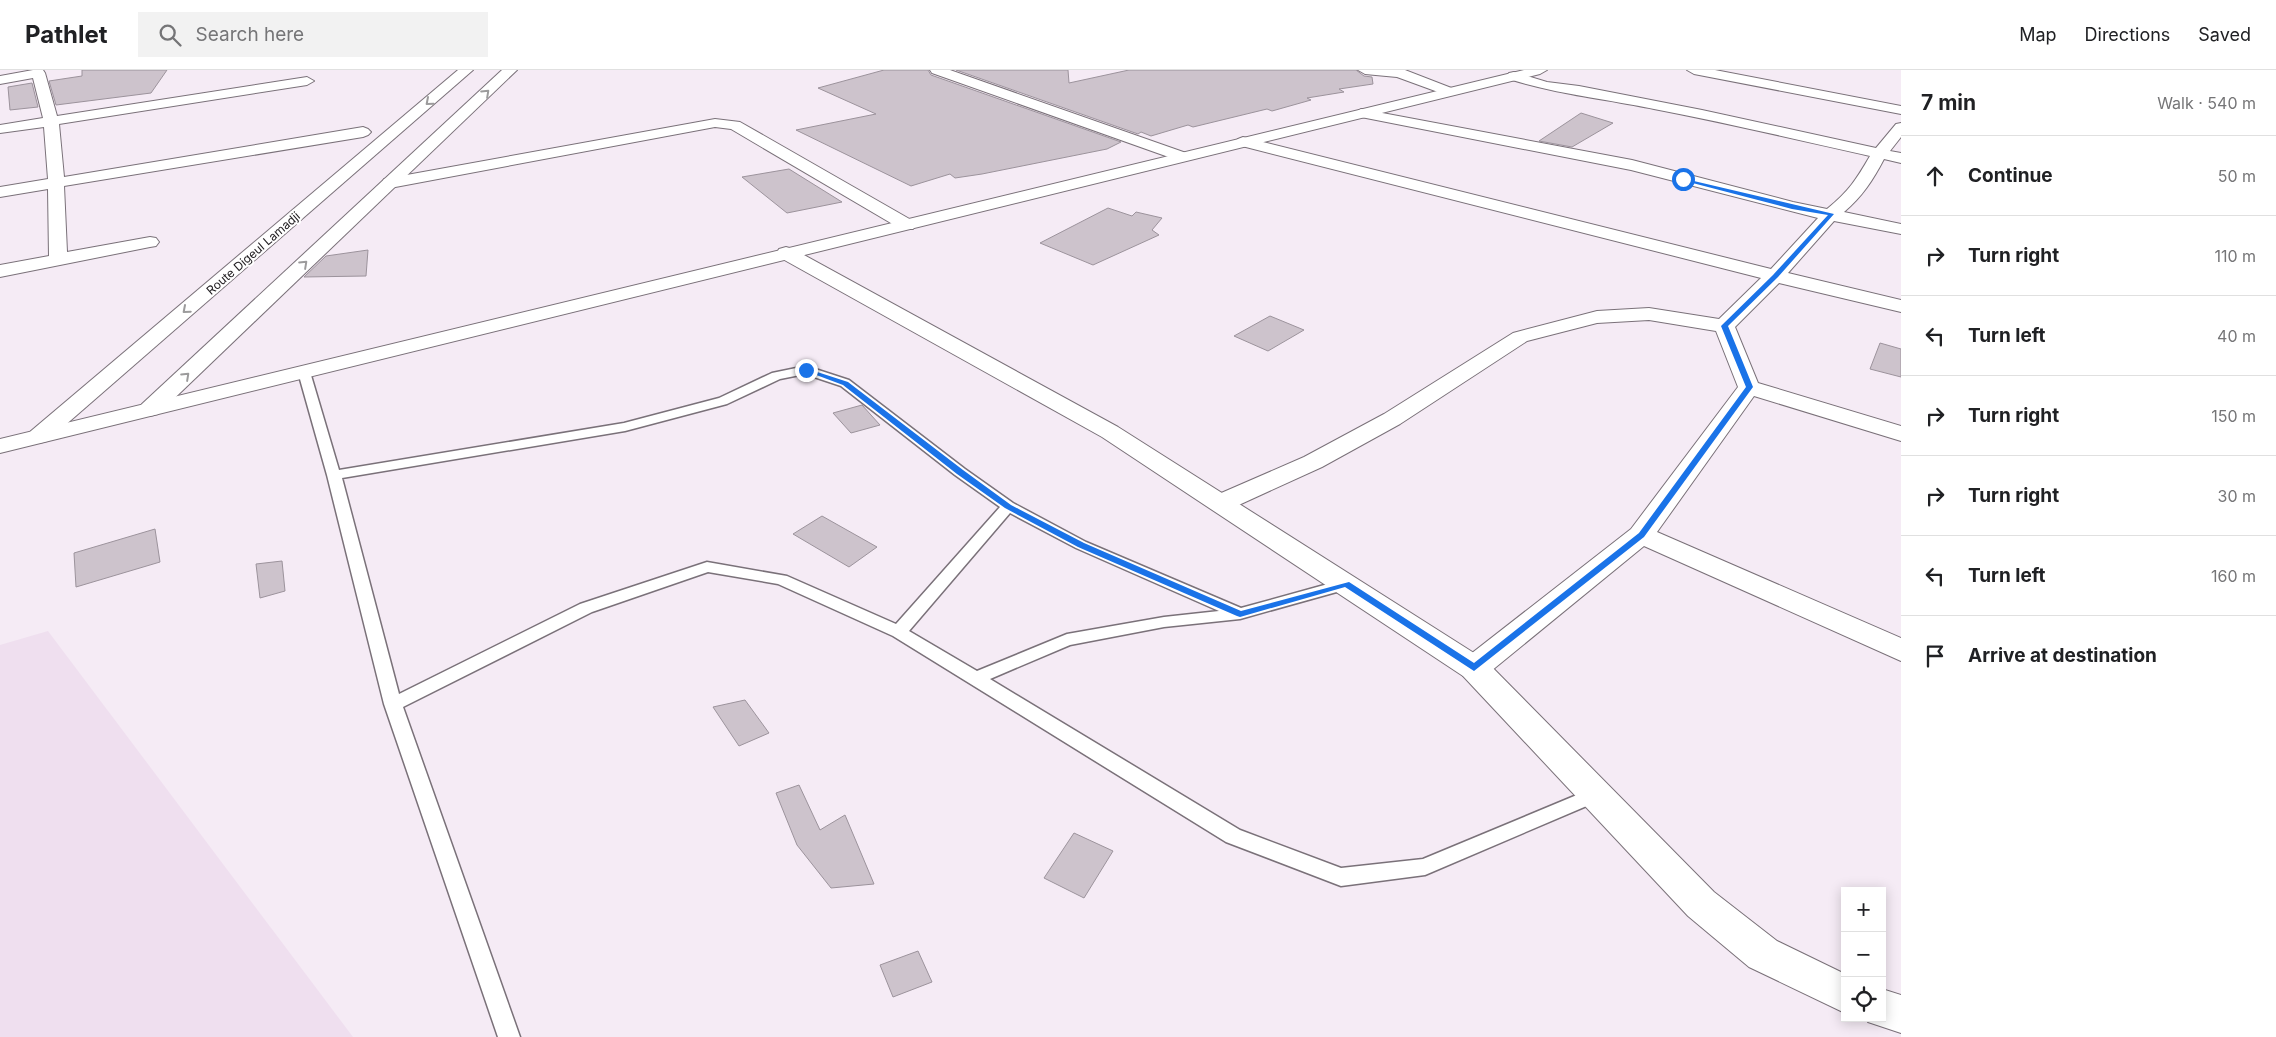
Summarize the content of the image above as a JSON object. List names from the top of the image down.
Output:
{
  "streets": {
    "main road": ["Route Digeul Lamadji"]
  },
  "page": {
    "header": "Pathlet",
    "search": "Search here",
    "nav": ["Map", "Directions", "Saved"],
    "heading": ["7 min", "Walk · 540 m"],
    "list": [
      ["Continue", "50 m"],
      ["Turn right", "110 m"],
      ["Turn left", "40 m"],
      ["Turn right", "150 m"],
      ["Turn right", "30 m"],
      ["Turn left", "160 m"],
      "Arrive at destination"
    ],
    "map_buttons": ["+", "−"]
  }
}
